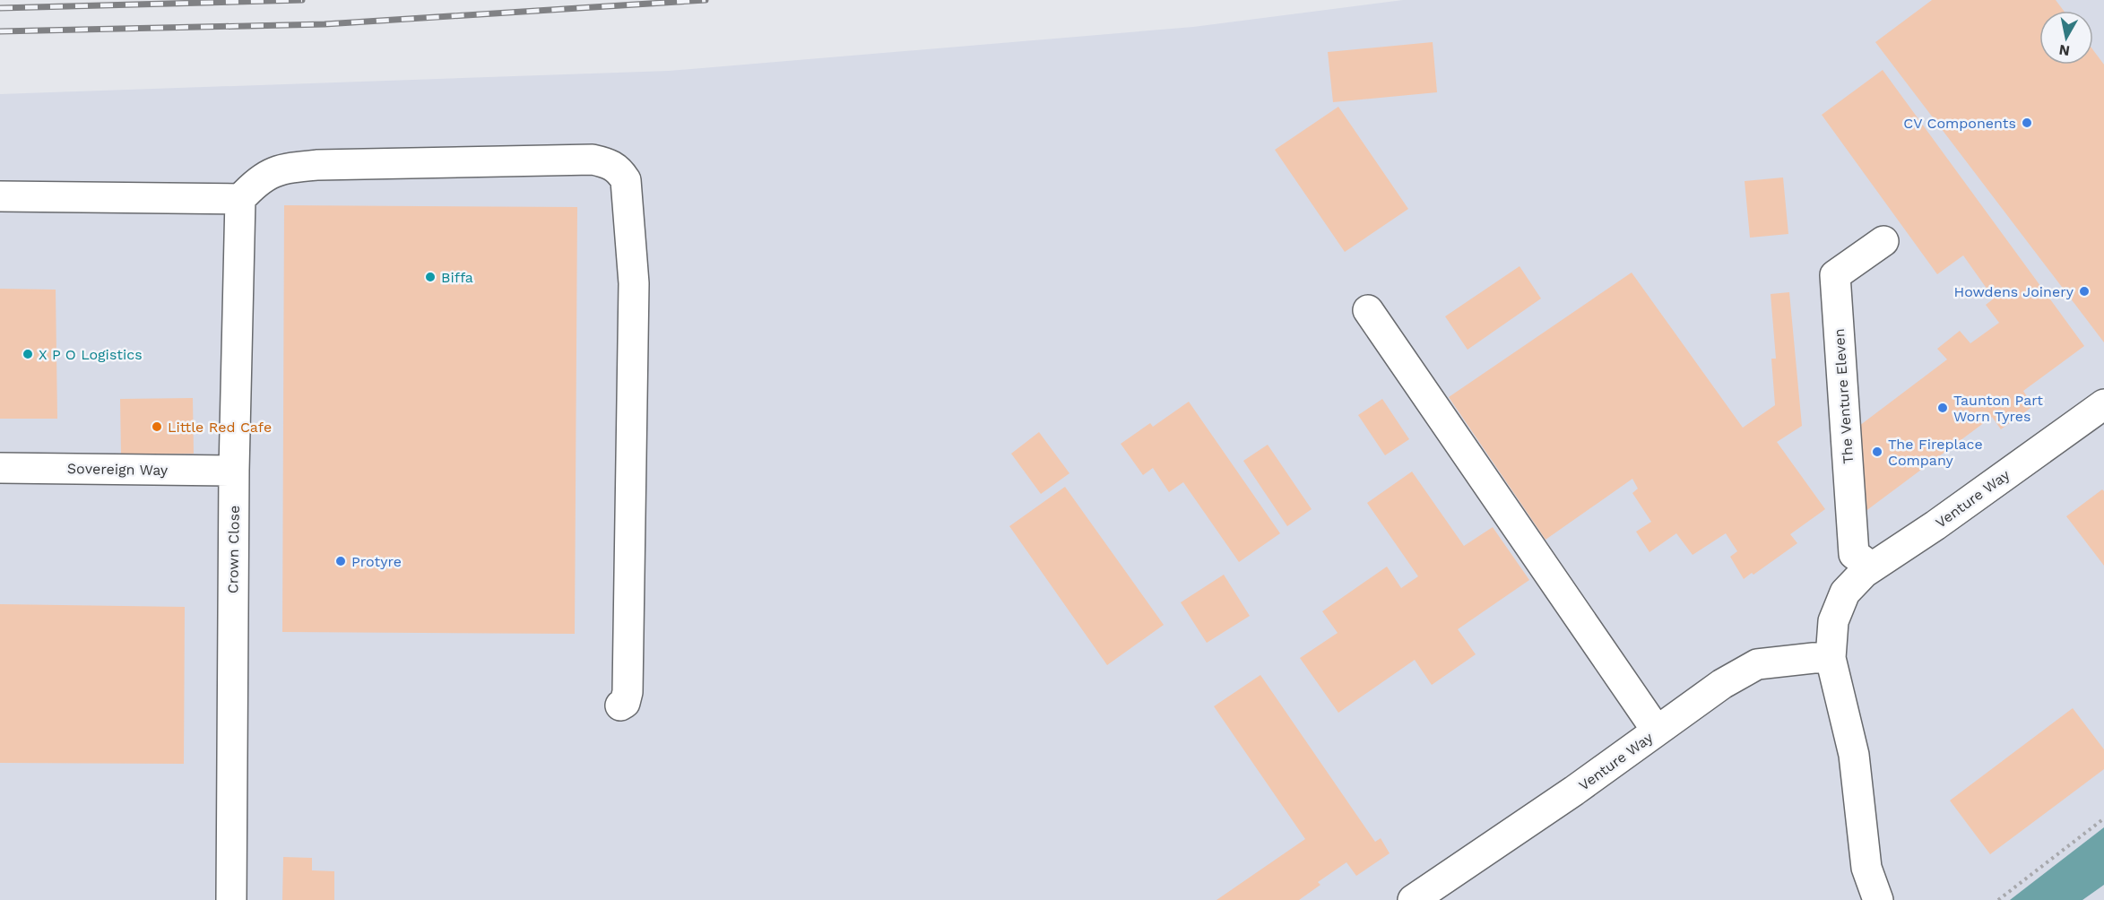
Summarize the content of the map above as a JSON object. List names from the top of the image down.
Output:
{
  "streets": {
    "street": [
      "The Venture Eleven",
      "Sovereign Way",
      "Venture Way",
      "Crown Close"
    ]
  },
  "crossings": [
    ["The Venture Eleven", "Venture Way"],
    ["Sovereign Way", "Crown Close"]
  ],
  "places": [
    "CV Components",
    "Biffa",
    "Howdens Joinery",
    "X P O Logistics",
    "Taunton Part Worn Tyres",
    "Little Red Cafe",
    "The Fireplace Company",
    "Protyre"
  ],
  "north": "bottom"
}
